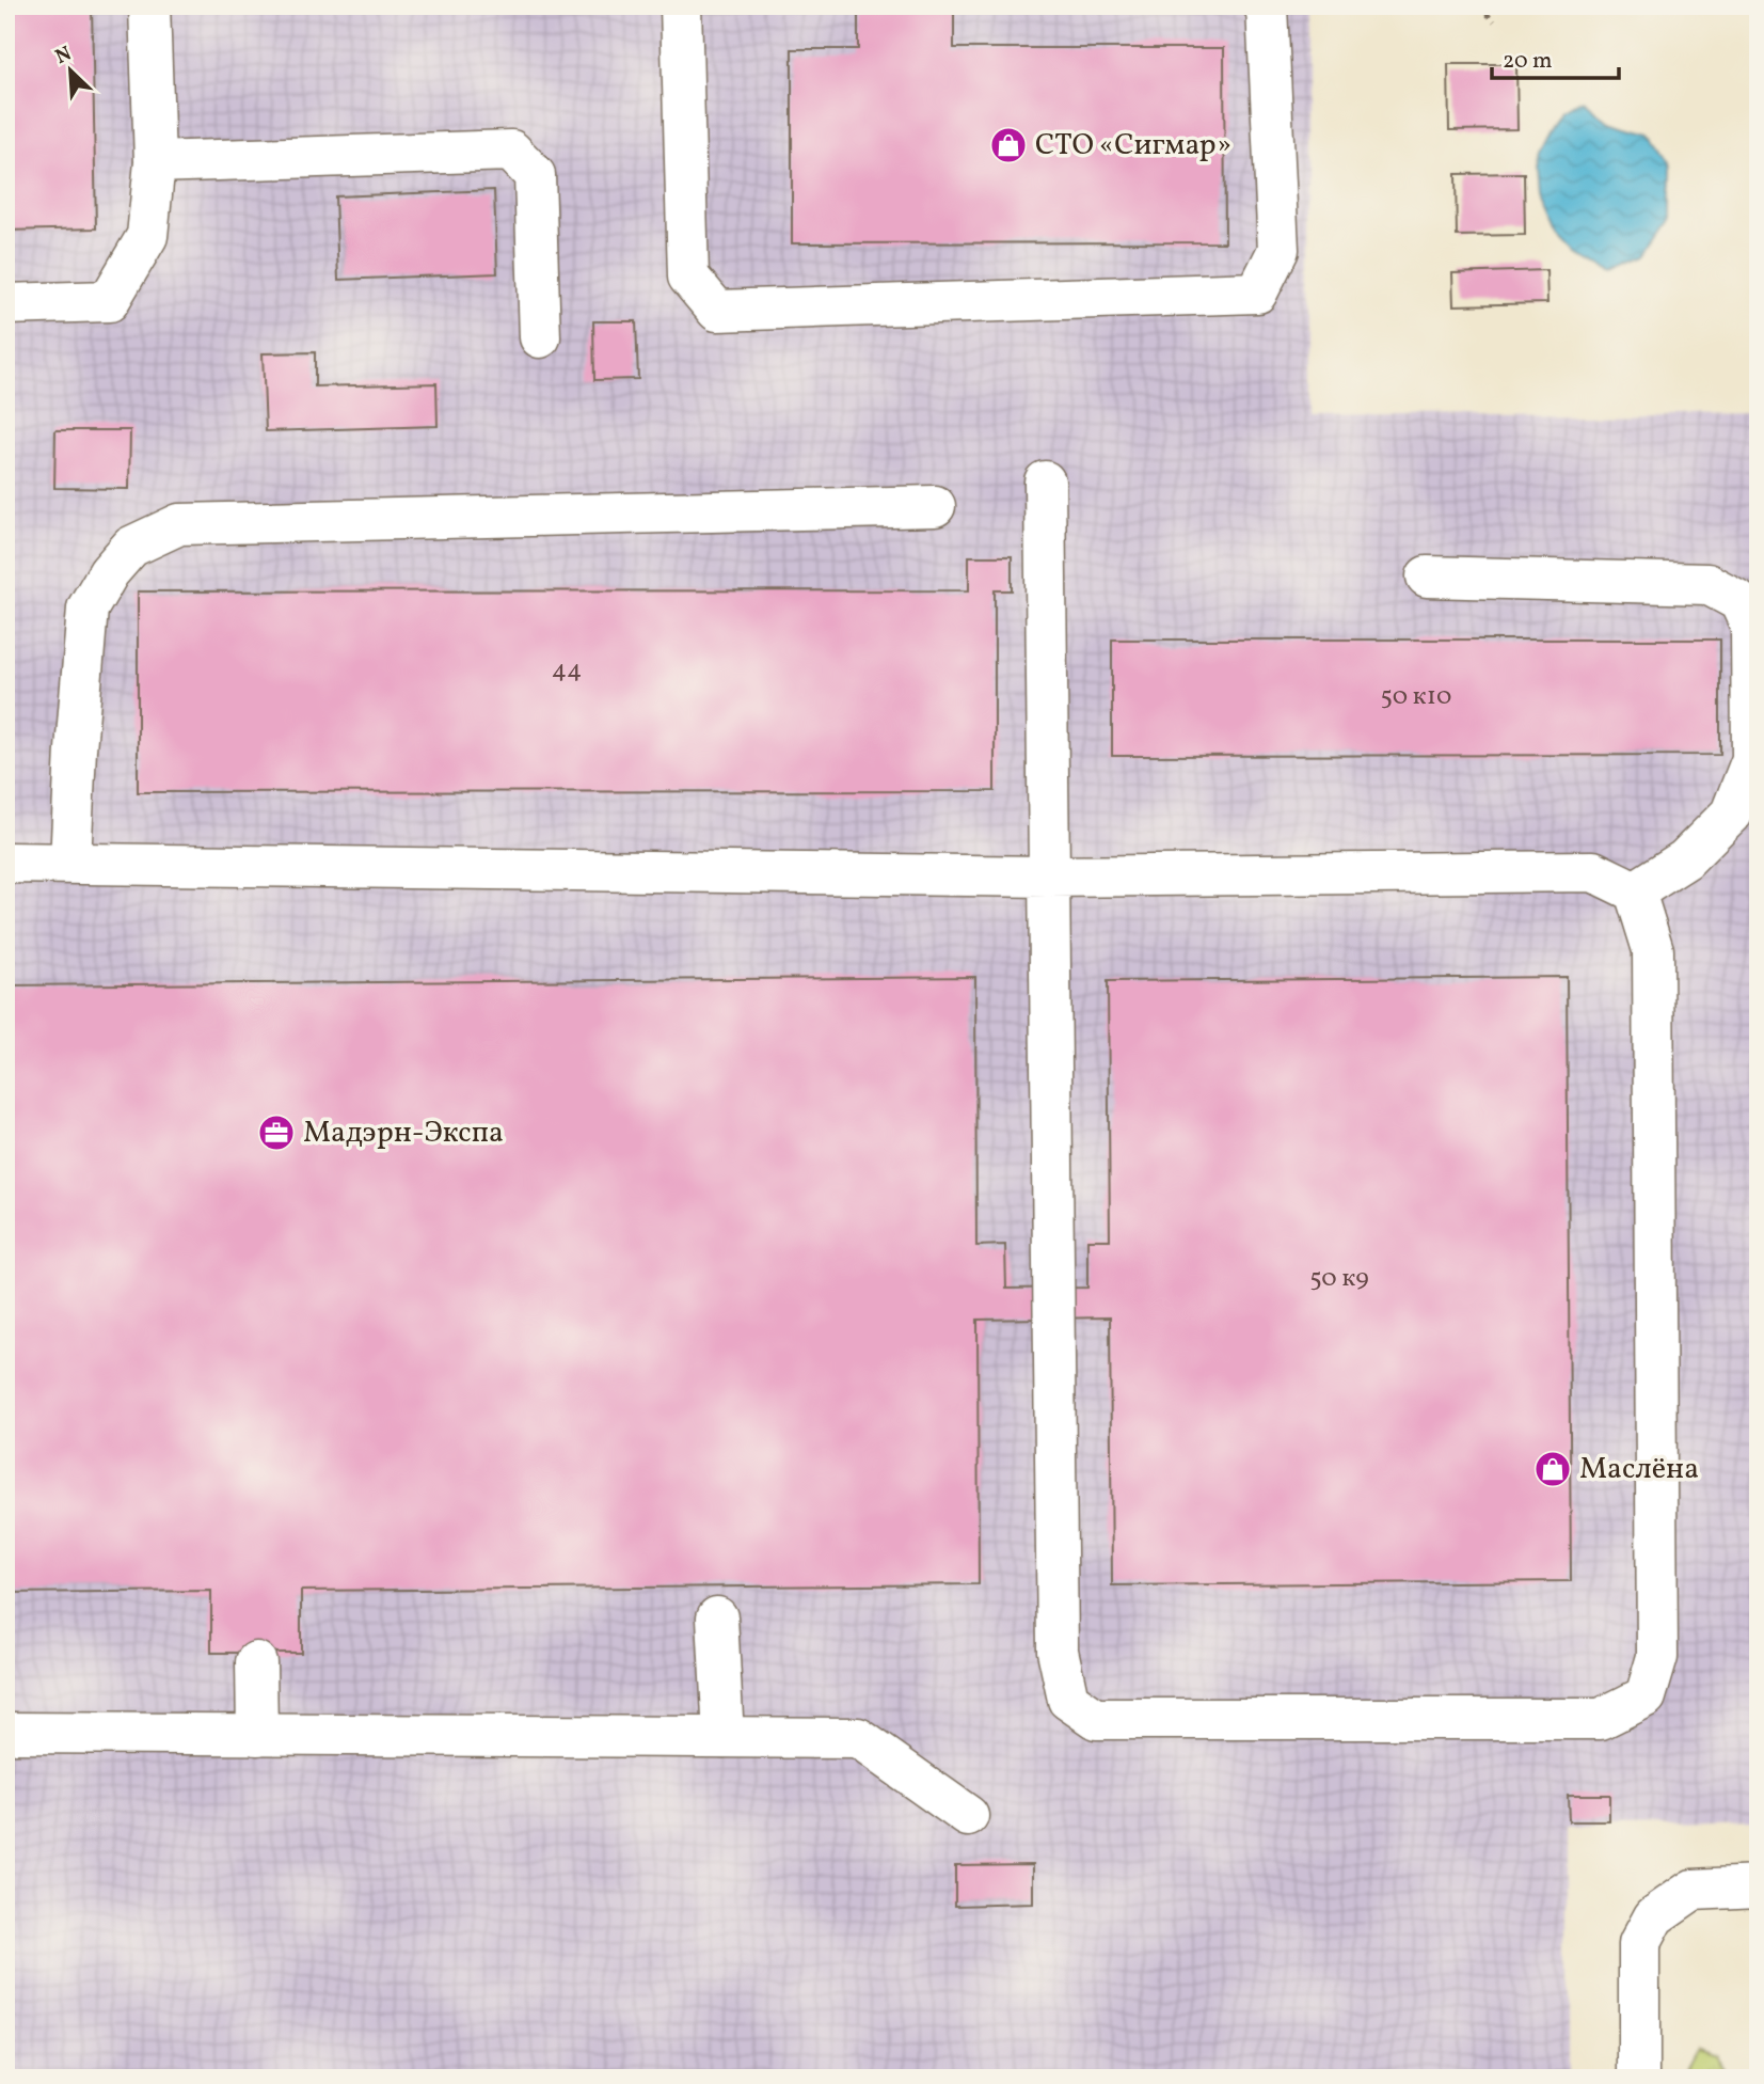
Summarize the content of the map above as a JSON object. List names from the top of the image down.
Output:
{
  "places": {
    "shop": ["СТО «Сигмар»", "Маслёна"],
    "office": ["Мадэрн-Экспа"]
  },
  "house_numbers": ["44", "50 к10", "50 к9"],
  "scale_bar": "20 m",
  "north": "top left"
}
